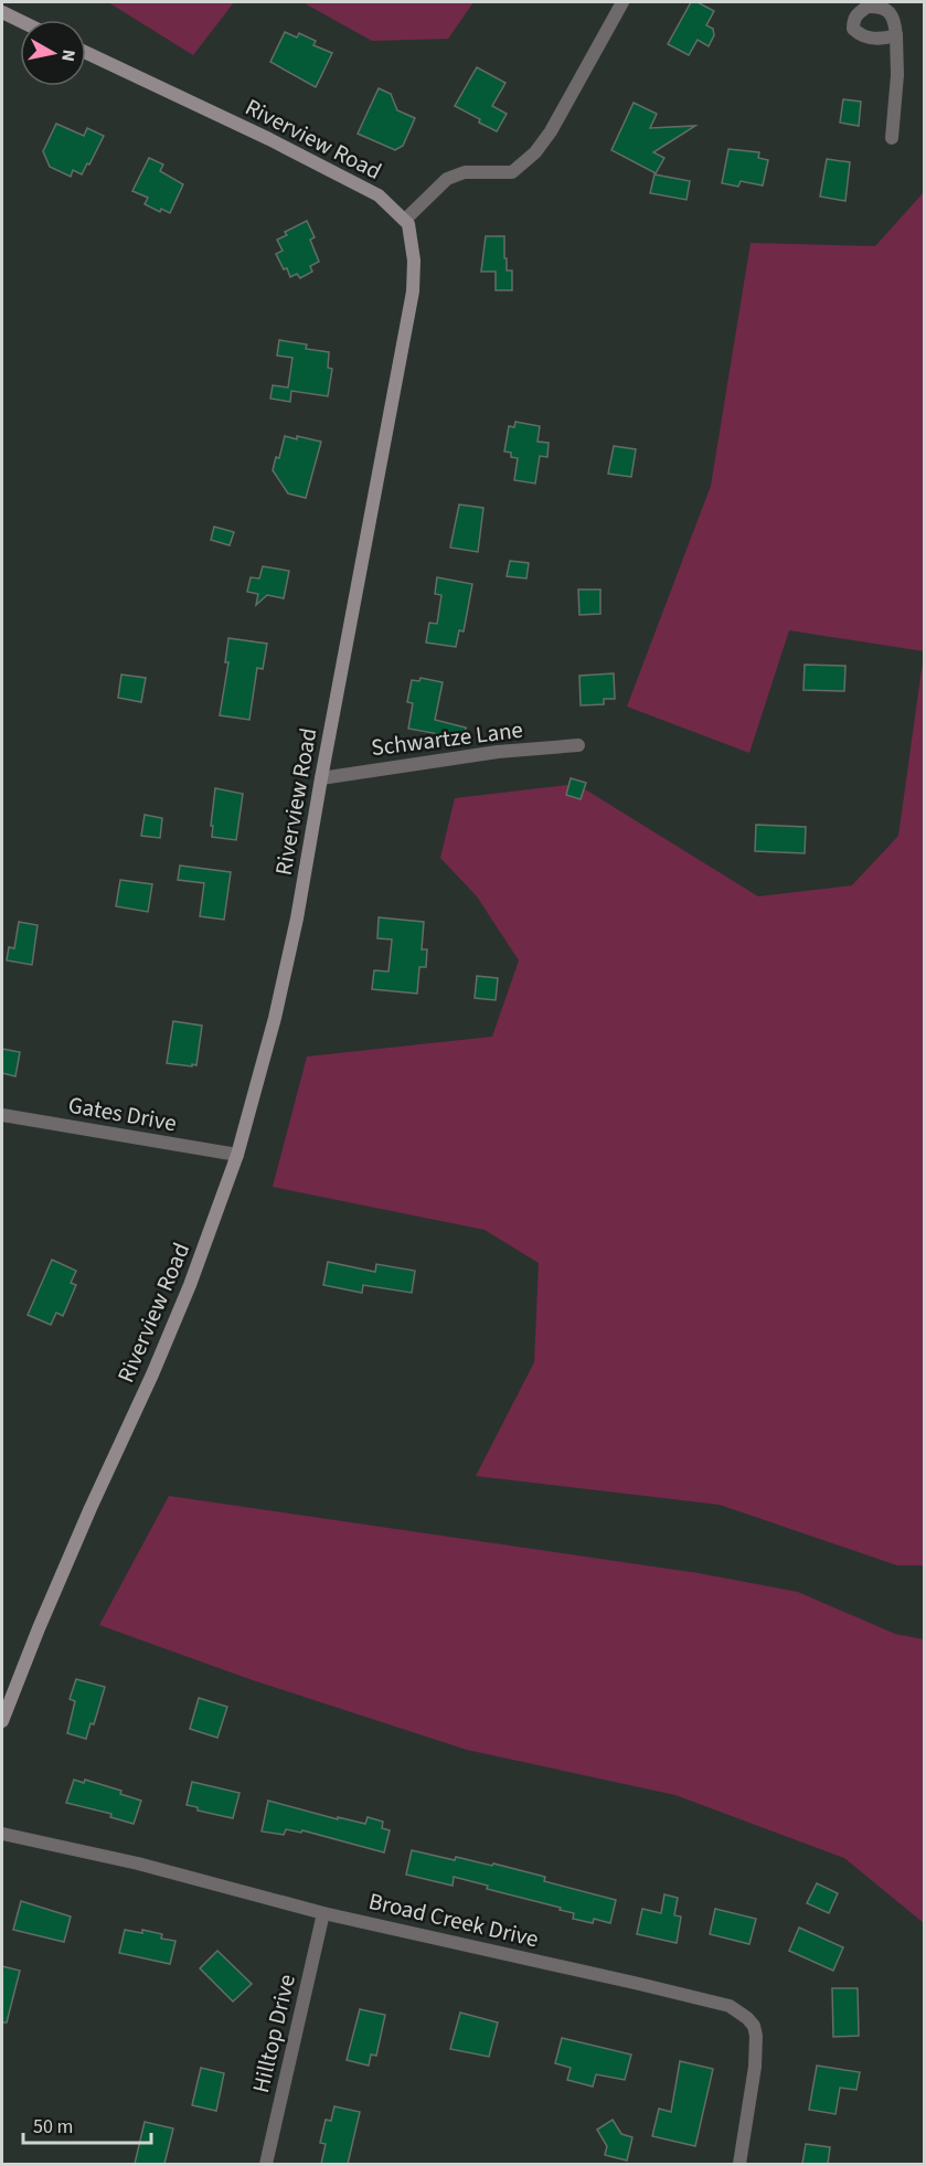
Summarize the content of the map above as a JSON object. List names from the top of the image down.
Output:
{
  "streets": {
    "street": [
      "Riverview Road",
      "Schwartze Lane",
      "Gates Drive",
      "Broad Creek Drive",
      "Hilltop Drive"
    ]
  },
  "crossings": [
    ["Riverview Road", "Schwartze Lane"],
    ["Riverview Road", "Gates Drive"],
    ["Broad Creek Drive", "Hilltop Drive"]
  ],
  "scale_bar": "50 m",
  "north": "right"
}
